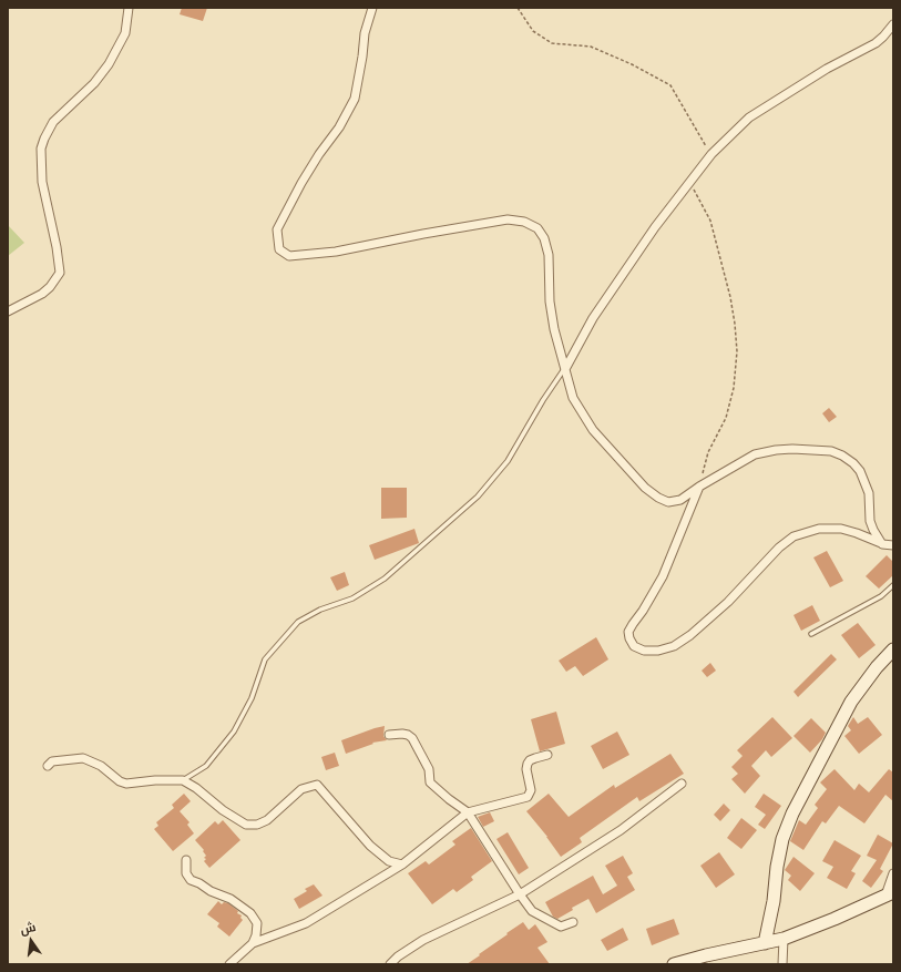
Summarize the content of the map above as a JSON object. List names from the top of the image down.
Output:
{
  "north": "top"
}
